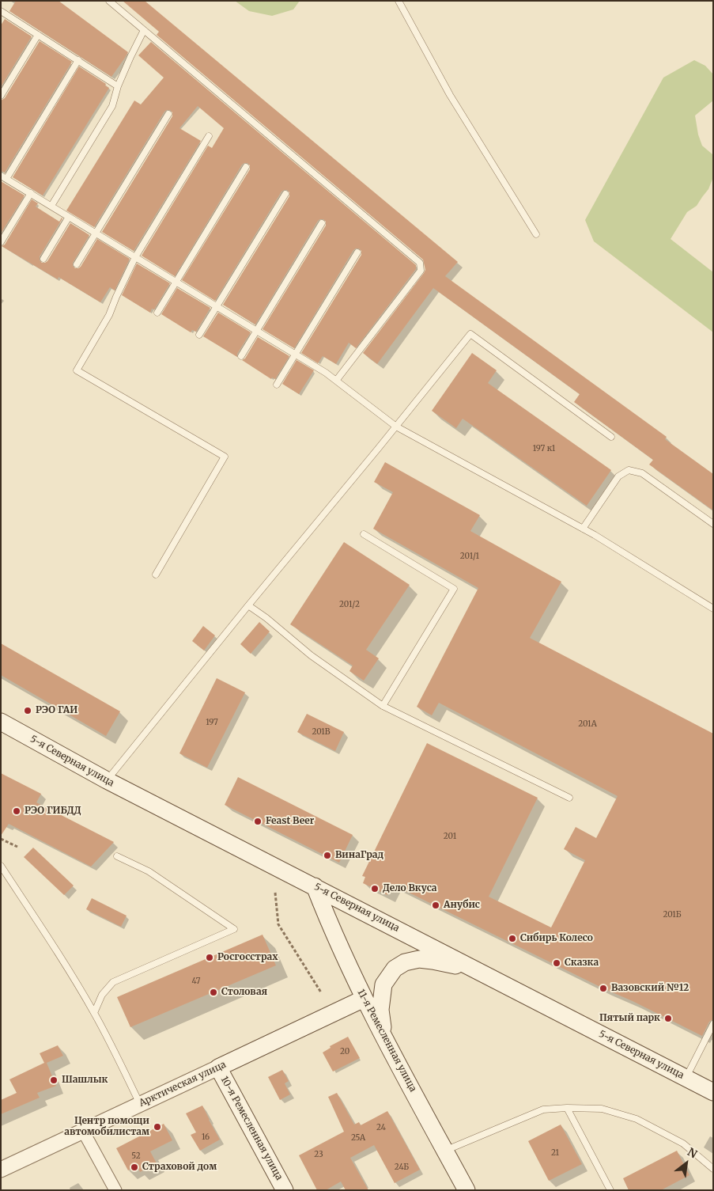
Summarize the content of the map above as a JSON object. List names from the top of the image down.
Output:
{
  "streets": {
    "main road": [
      "5-я Северная улица",
      "11-я Ремесленная улица",
      "Арктическая улица",
      "10-я Ремесленная улица"
    ]
  },
  "crossings": [
    ["5-я Северная улица", "11-я Ремесленная улица"],
    ["11-я Ремесленная улица", "Арктическая улица"],
    ["Арктическая улица", "10-я Ремесленная улица"]
  ],
  "places": [
    "РЭО ГАИ",
    "РЭО ГИБДД",
    "Feast Beer",
    "ВинаГрад",
    "Дело Вкуса",
    "Анубис",
    "Сибирь Колесо",
    "Росгосстрах",
    "Сказка",
    "Вазовский №12",
    "Столовая",
    "Пятый парк",
    "Шашлык",
    "Центр помощи автомобилистам",
    "Страховой дом"
  ],
  "house_numbers": [
    "197 к1",
    "201/1",
    "201/2",
    "197",
    "201А",
    "201В",
    "201",
    "201Б",
    "47",
    "20",
    "24",
    "16",
    "25А",
    "21",
    "23",
    "52",
    "24Б"
  ],
  "north": "top right"
}
